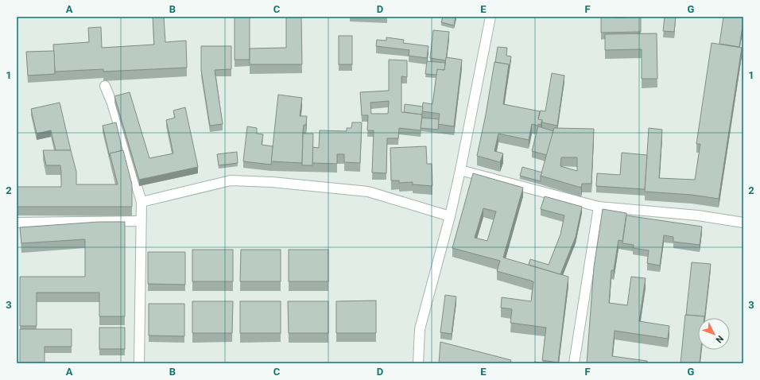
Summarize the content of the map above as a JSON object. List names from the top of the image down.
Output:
{
  "north": "bottom right",
  "grid": {
    "columns": [
      "A",
      "B",
      "C",
      "D",
      "E",
      "F",
      "G"
    ],
    "rows": ["1", "2", "3"]
  }
}
